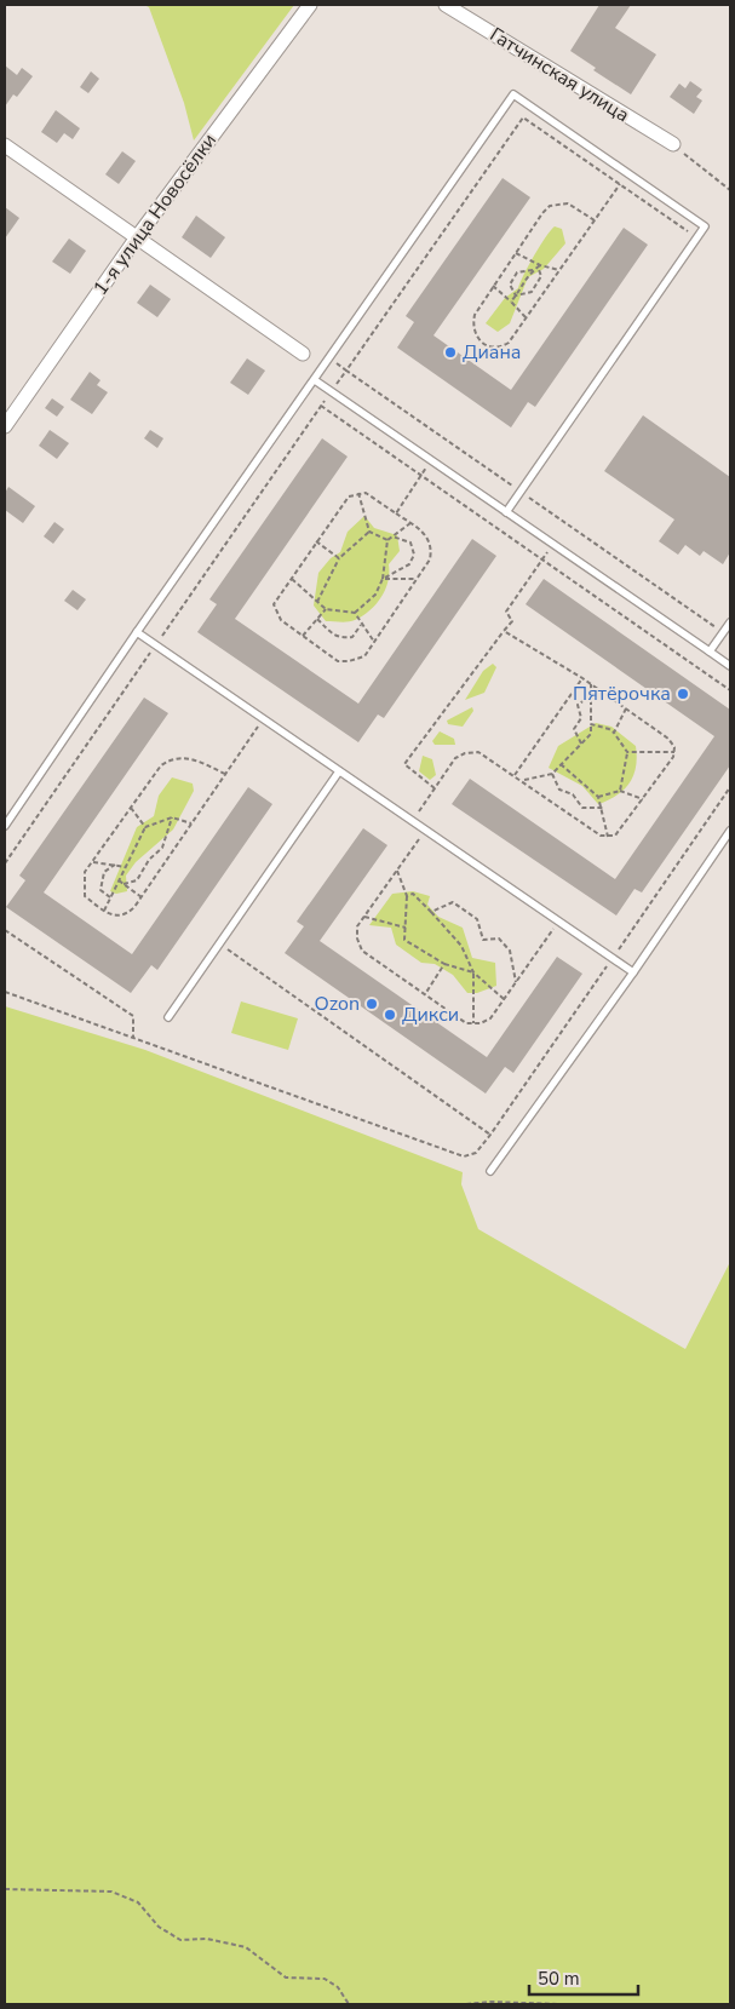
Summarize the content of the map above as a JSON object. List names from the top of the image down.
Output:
{
  "streets": {
    "street": ["Гатчинская улица", "1-я улица Новосёлки"]
  },
  "places": [
    "Диана",
    "Пятёрочка",
    "Ozon",
    "Дикси"
  ],
  "scale_bar": "50 m"
}
